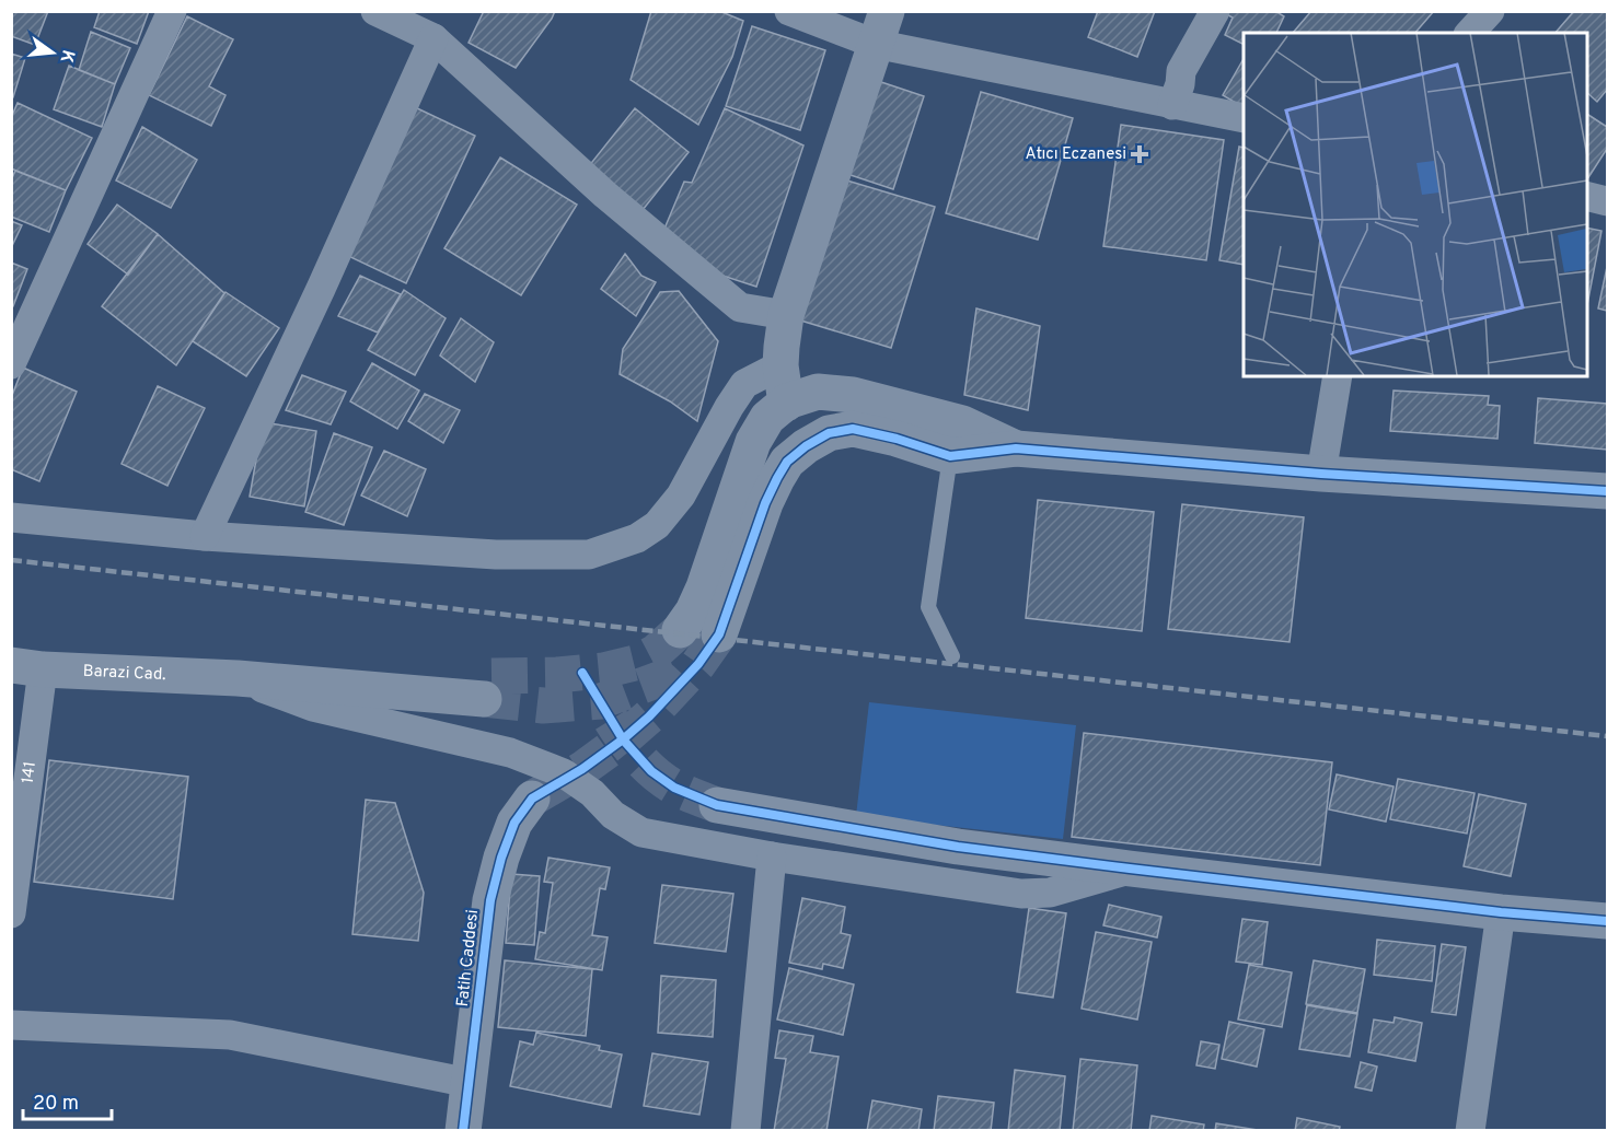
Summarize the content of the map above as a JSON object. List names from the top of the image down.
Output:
{
  "streets": {
    "street": ["Barazi Cad.", "141", "Fatih Caddesi"]
  },
  "crossings": [
    ["Barazi Cad.", "141"]
  ],
  "places": {
    "health": ["Atıcı Eczanesi"]
  },
  "scale_bar": "20 m",
  "north": "right"
}
